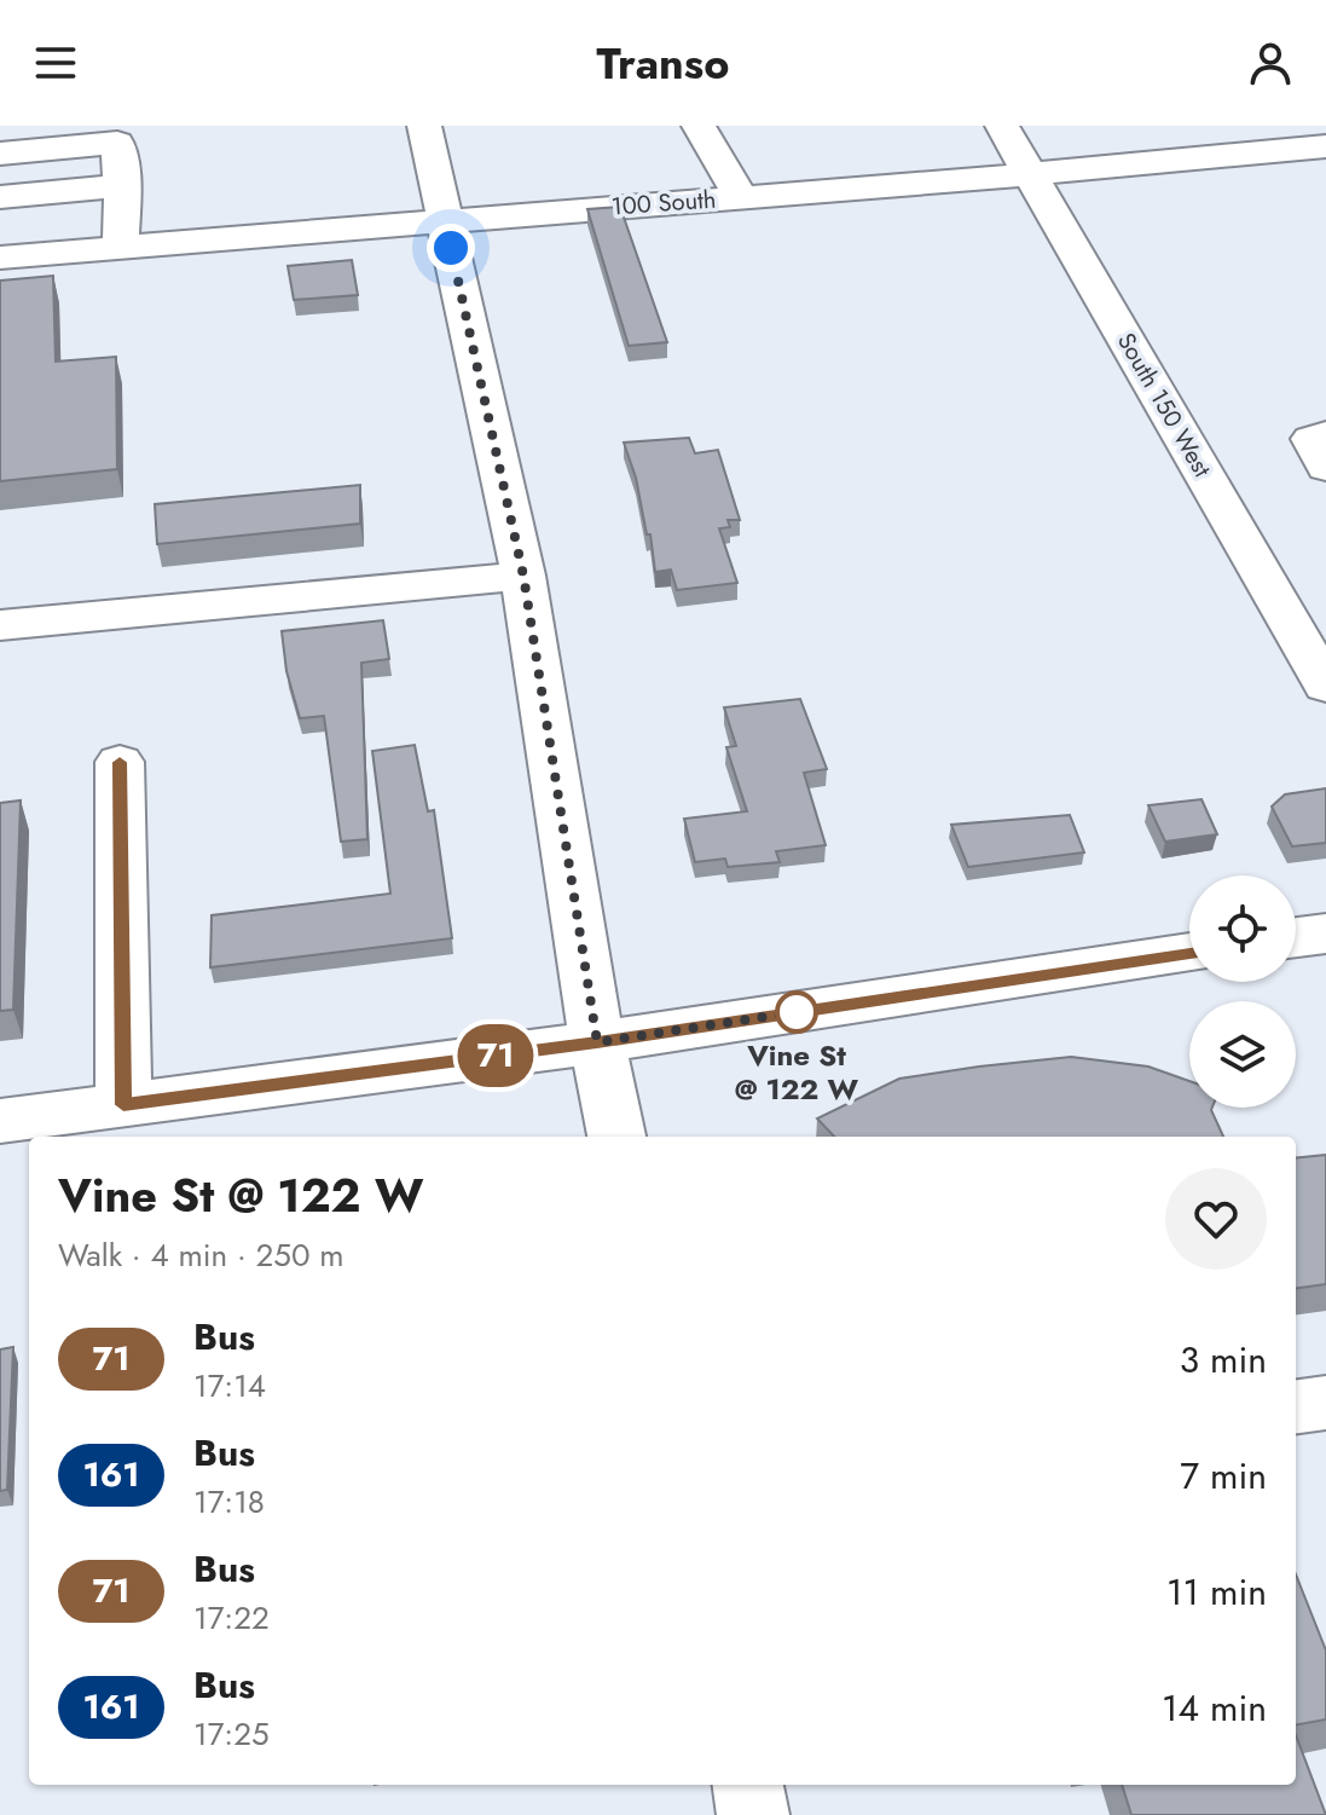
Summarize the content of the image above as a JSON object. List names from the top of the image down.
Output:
{
  "streets": {
    "street": ["100 South", "South 150 West"]
  },
  "crossings": [
    ["100 South", "South 150 West"]
  ],
  "places": ["Vine St @ 122 W"],
  "lines": ["bus line 71"],
  "page": {
    "header": "Transo",
    "on_map": "71",
    "heading": ["Vine St @ 122 W", "Walk · 4 min · 250 m"],
    "list": [
      {
        "mark": "71",
        "name": "Bus",
        "note": "17:14",
        "value": "3 min"
      },
      {
        "mark": "161",
        "name": "Bus",
        "note": "17:18",
        "value": "7 min"
      },
      {
        "mark": "71",
        "name": "Bus",
        "note": "17:22",
        "value": "11 min"
      },
      {
        "mark": "161",
        "name": "Bus",
        "note": "17:25",
        "value": "14 min"
      }
    ]
  }
}
